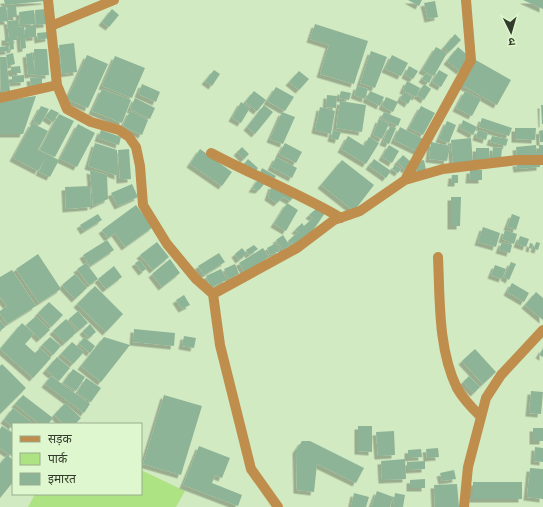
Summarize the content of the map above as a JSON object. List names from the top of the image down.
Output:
{
  "legend": ["सड़क", "पार्क", "इमारत"],
  "north": "bottom"
}
